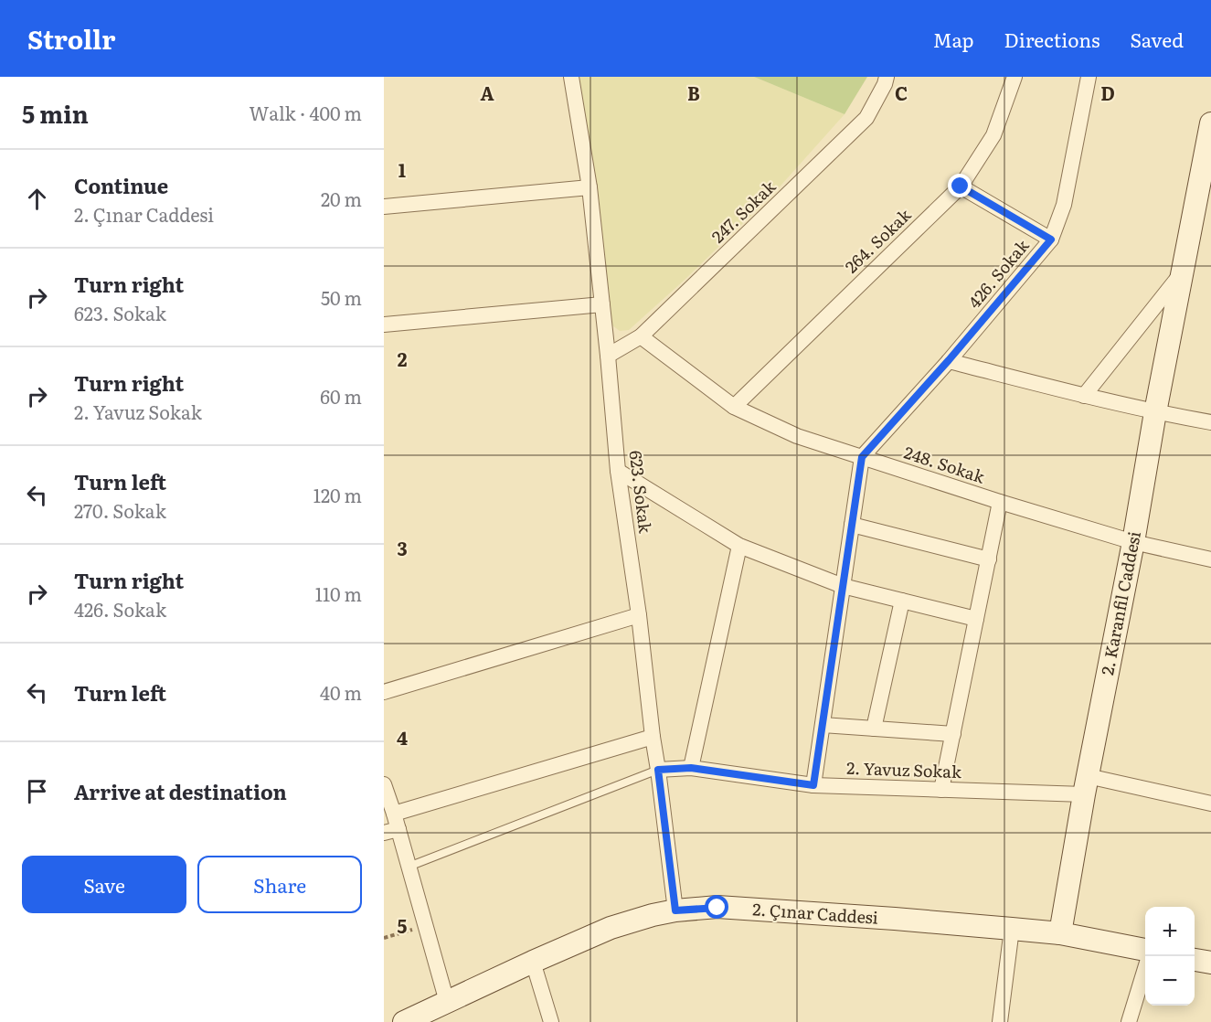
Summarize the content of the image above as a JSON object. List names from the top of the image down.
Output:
{
  "streets": {
    "street": [
      "247. Sokak",
      "264. Sokak",
      "426. Sokak",
      "248. Sokak",
      "623. Sokak",
      "2. Karanfil Caddesi",
      "2. Yavuz Sokak",
      "2. Çınar Caddesi"
    ]
  },
  "crossings": [
    ["247. Sokak", "248. Sokak"],
    ["247. Sokak", "623. Sokak"],
    ["264. Sokak", "248. Sokak"],
    ["426. Sokak", "248. Sokak"],
    ["248. Sokak", "2. Karanfil Caddesi"],
    ["623. Sokak", "2. Yavuz Sokak"],
    ["623. Sokak", "2. Çınar Caddesi"],
    ["2. Karanfil Caddesi", "2. Yavuz Sokak"],
    ["2. Karanfil Caddesi", "2. Çınar Caddesi"]
  ],
  "page": {
    "header": "Strollr",
    "nav": ["Map", "Directions", "Saved"],
    "heading": ["5 min", "Walk · 400 m"],
    "list": [
      ["Continue", "2. Çınar Caddesi", "20 m"],
      ["Turn right", "623. Sokak", "50 m"],
      ["Turn right", "2. Yavuz Sokak", "60 m"],
      ["Turn left", "270. Sokak", "120 m"],
      ["Turn right", "426. Sokak", "110 m"],
      ["Turn left", "40 m"],
      "Arrive at destination"
    ],
    "buttons": ["Save", "Share"],
    "map_buttons": ["+", "−"]
  },
  "grid": {
    "columns": [
      "A",
      "B",
      "C",
      "D"
    ],
    "rows": [
      "1",
      "2",
      "3",
      "4",
      "5"
    ]
  }
}
